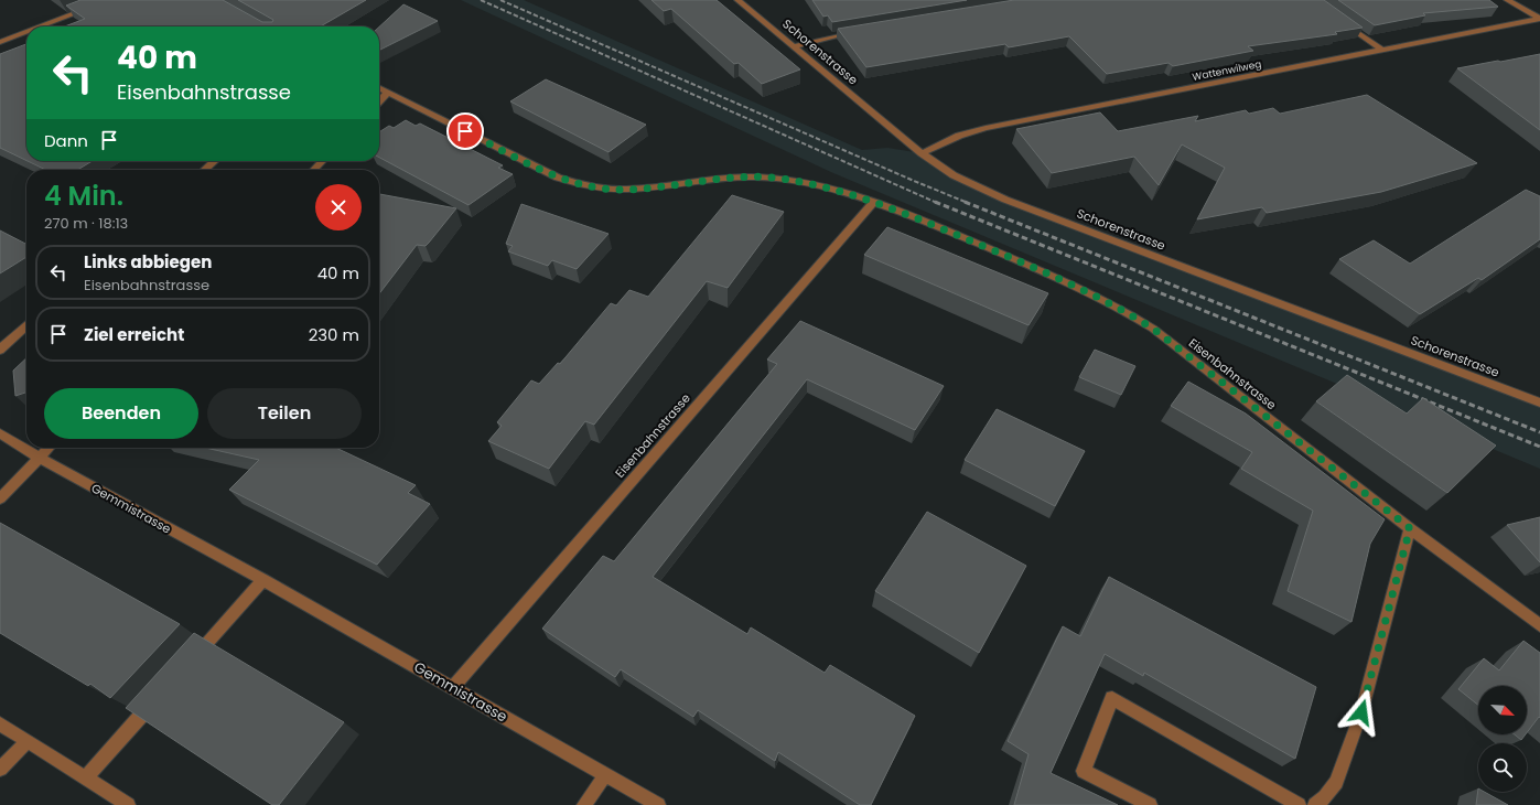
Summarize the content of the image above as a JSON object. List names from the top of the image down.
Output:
{
  "streets": {
    "street": [
      "Schorenstrasse",
      "Wattenwilweg",
      "Eisenbahnstrasse",
      "Gemmistrasse"
    ]
  },
  "crossings": [
    ["Schorenstrasse", "Wattenwilweg"],
    ["Eisenbahnstrasse", "Gemmistrasse"]
  ],
  "north": "bottom right",
  "page": {
    "turn": ["40 m", "Eisenbahnstrasse"],
    "then": "Dann",
    "heading": ["4 Min.", "270 m · 18:13"],
    "list": [
      {
        "name": "Links abbiegen",
        "note": "Eisenbahnstrasse",
        "value": "40 m"
      },
      {
        "name": "Ziel erreicht",
        "value": "230 m"
      }
    ],
    "buttons": ["Beenden", "Teilen"]
  }
}
